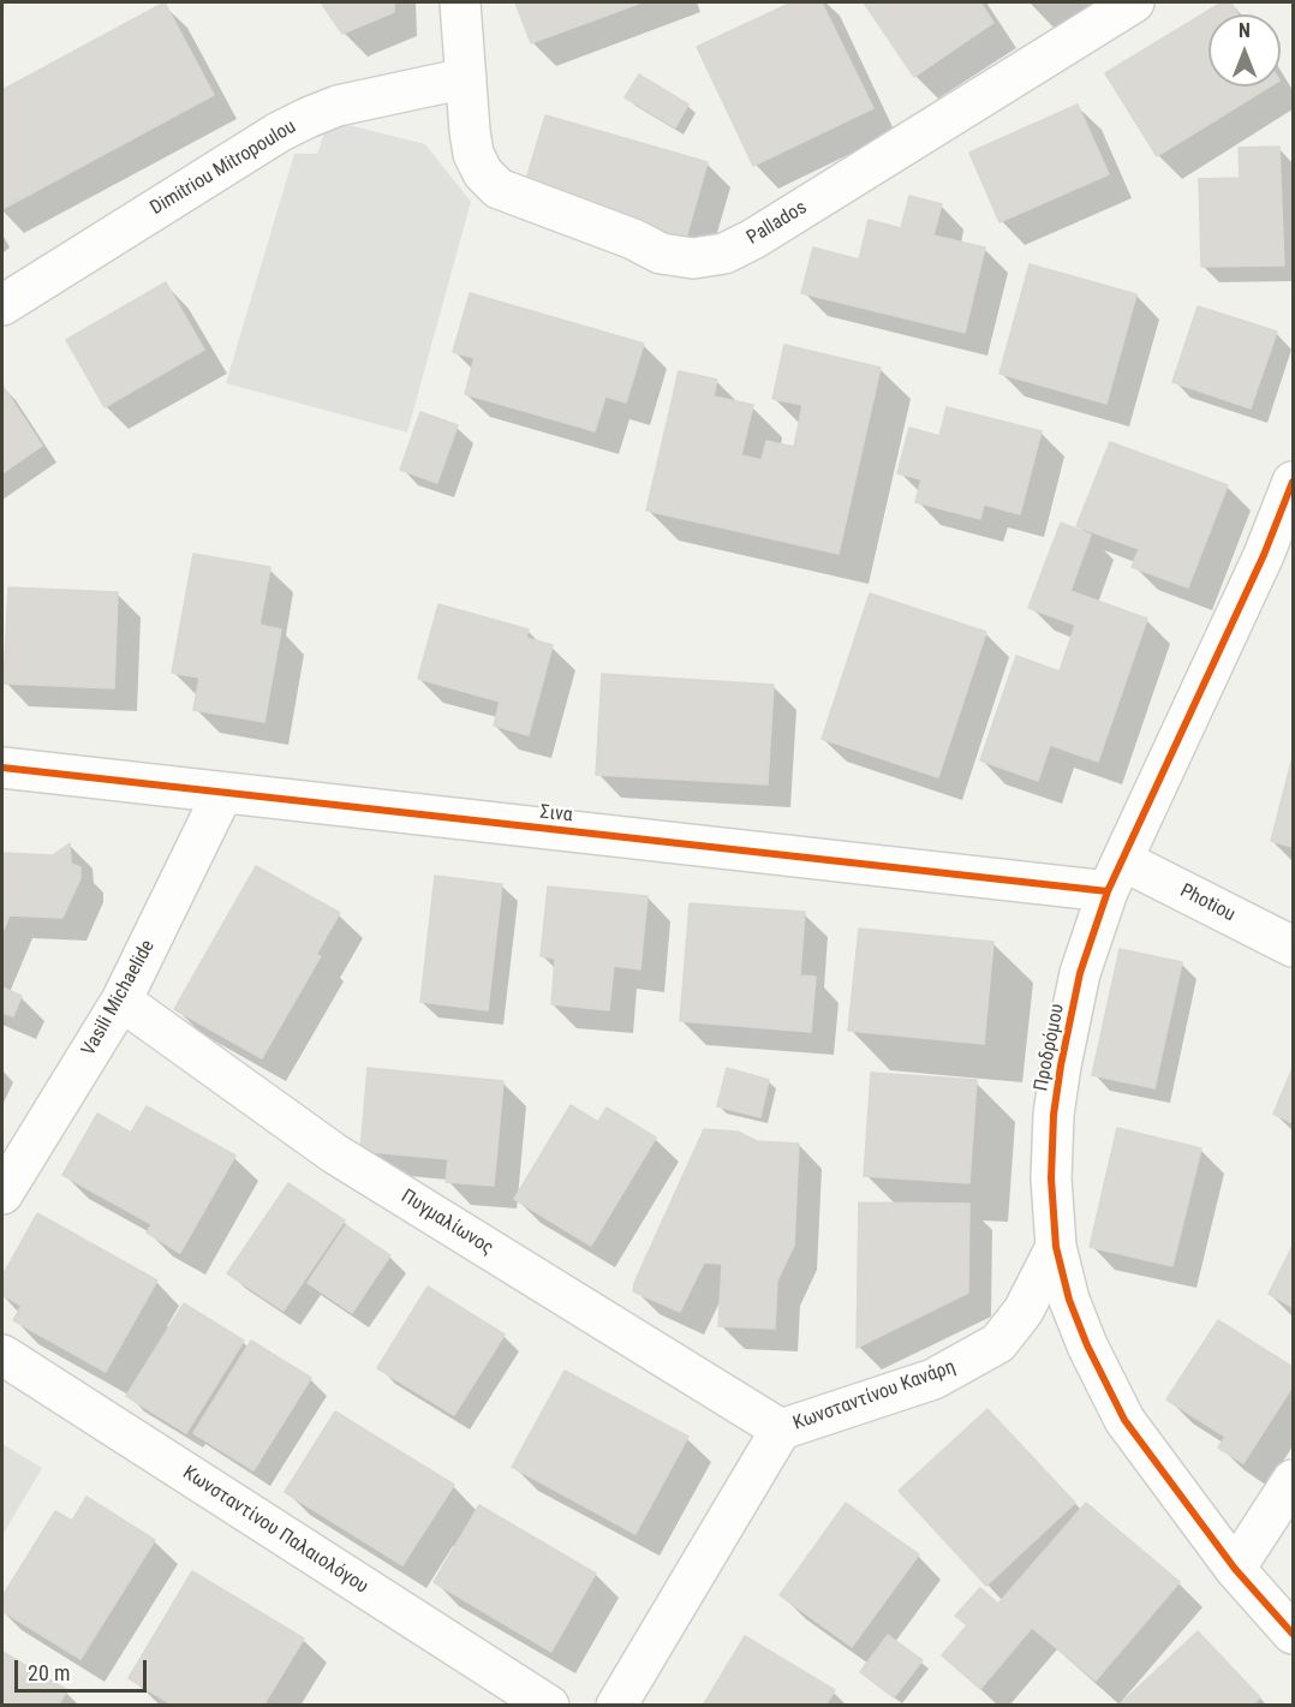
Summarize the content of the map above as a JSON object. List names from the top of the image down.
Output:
{
  "streets": {
    "street": [
      "Dimitriou Mitropoulou",
      "Pallados",
      "Σινα",
      "Photiou",
      "Vasili Michaelide",
      "Προδρόμου",
      "Πυγμαλίωνος",
      "Κωνσταντίνου Κανάρη",
      "Κωνσταντίνου Παλαιολόγου"
    ]
  },
  "crossings": [
    ["Dimitriou Mitropoulou", "Pallados"],
    ["Σινα", "Photiou"],
    ["Σινα", "Vasili Michaelide"],
    ["Σινα", "Προδρόμου"],
    ["Photiou", "Προδρόμου"],
    ["Vasili Michaelide", "Πυγμαλίωνος"],
    ["Προδρόμου", "Κωνσταντίνου Κανάρη"],
    ["Πυγμαλίωνος", "Κωνσταντίνου Κανάρη"]
  ],
  "scale_bar": "20 m",
  "north": "top"
}
